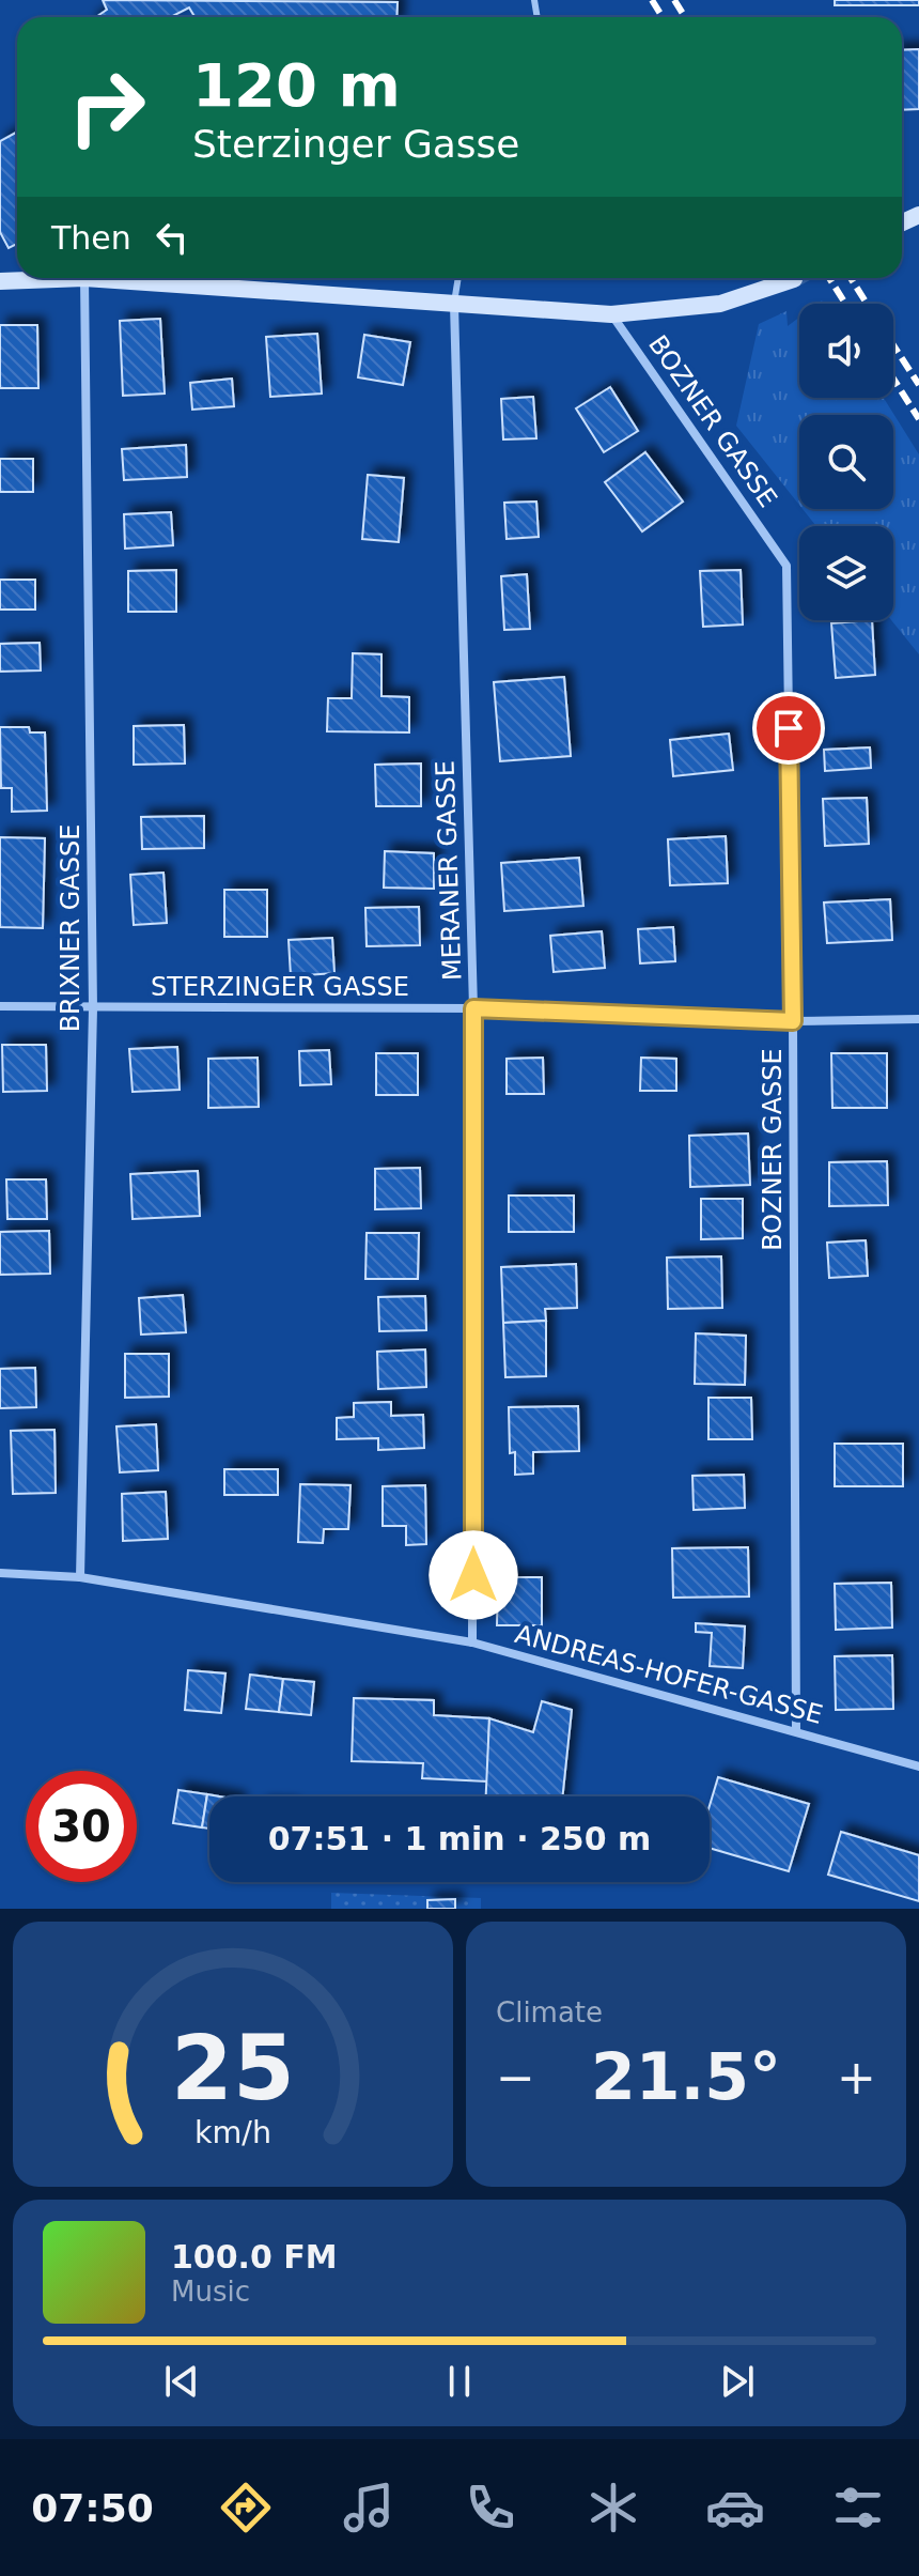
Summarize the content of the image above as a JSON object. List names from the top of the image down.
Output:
{
  "streets": {
    "street": [
      "BOZNER GASSE",
      "MERANER GASSE",
      "BRIXNER GASSE",
      "STERZINGER GASSE",
      "ANDREAS-HOFER-GASSE"
    ]
  },
  "crossings": [
    ["BOZNER GASSE", "STERZINGER GASSE"],
    ["BOZNER GASSE", "ANDREAS-HOFER-GASSE"],
    ["MERANER GASSE", "STERZINGER GASSE"],
    ["MERANER GASSE", "ANDREAS-HOFER-GASSE"],
    ["BRIXNER GASSE", "STERZINGER GASSE"],
    ["BRIXNER GASSE", "ANDREAS-HOFER-GASSE"]
  ],
  "page": {
    "turn": ["120 m", "Sterzinger Gasse"],
    "then": "Then",
    "limit": "30",
    "trip": "07:51 · 1 min · 250 m",
    "tile": "Climate",
    "heat": ["−", "21.5°", "+"],
    "song": ["100.0 FM", "Music"],
    "tabs": "07:50",
    "gauge": ["25", "km/h"]
  }
}
